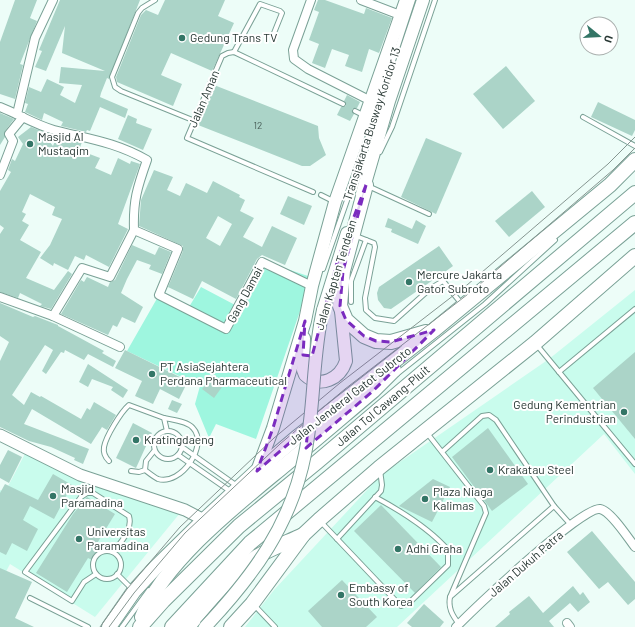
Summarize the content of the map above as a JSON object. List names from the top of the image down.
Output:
{
  "streets": {
    "highway": ["Jalan Jenderal Gatot Subroto", "Jalan Tol Cawang–Pluit"],
    "main road": ["Jalan Kapten Tendean"],
    "street": ["Gang Damai", "Jalan Dukuh Patra"],
    "lane": ["Jalan Aman", "Transjakarta Busway Koridor 13"]
  },
  "crossings": [
    ["Transjakarta Busway Koridor 13", "Jalan Kapten Tendean"],
    ["Jalan Kapten Tendean", "Gang Damai"],
    ["Jalan Kapten Tendean", "Jalan Jenderal Gatot Subroto"]
  ],
  "places": [
    "Gedung Trans TV",
    "Masjid Al Mustaqim",
    "Mercure Jakarta Gator Subroto",
    "PT AsiaSejahtera Perdana Pharmaceutical",
    "Gedung Kementrian Perindustrian",
    "Kratingdaeng",
    "Krakatau Steel",
    "Masjid Paramadina",
    "Plaza Niaga Kalimas",
    "Universitas Paramadina",
    "Adhi Graha",
    "Embassy of South Korea"
  ],
  "house_numbers": ["12"],
  "north": "right"
}
